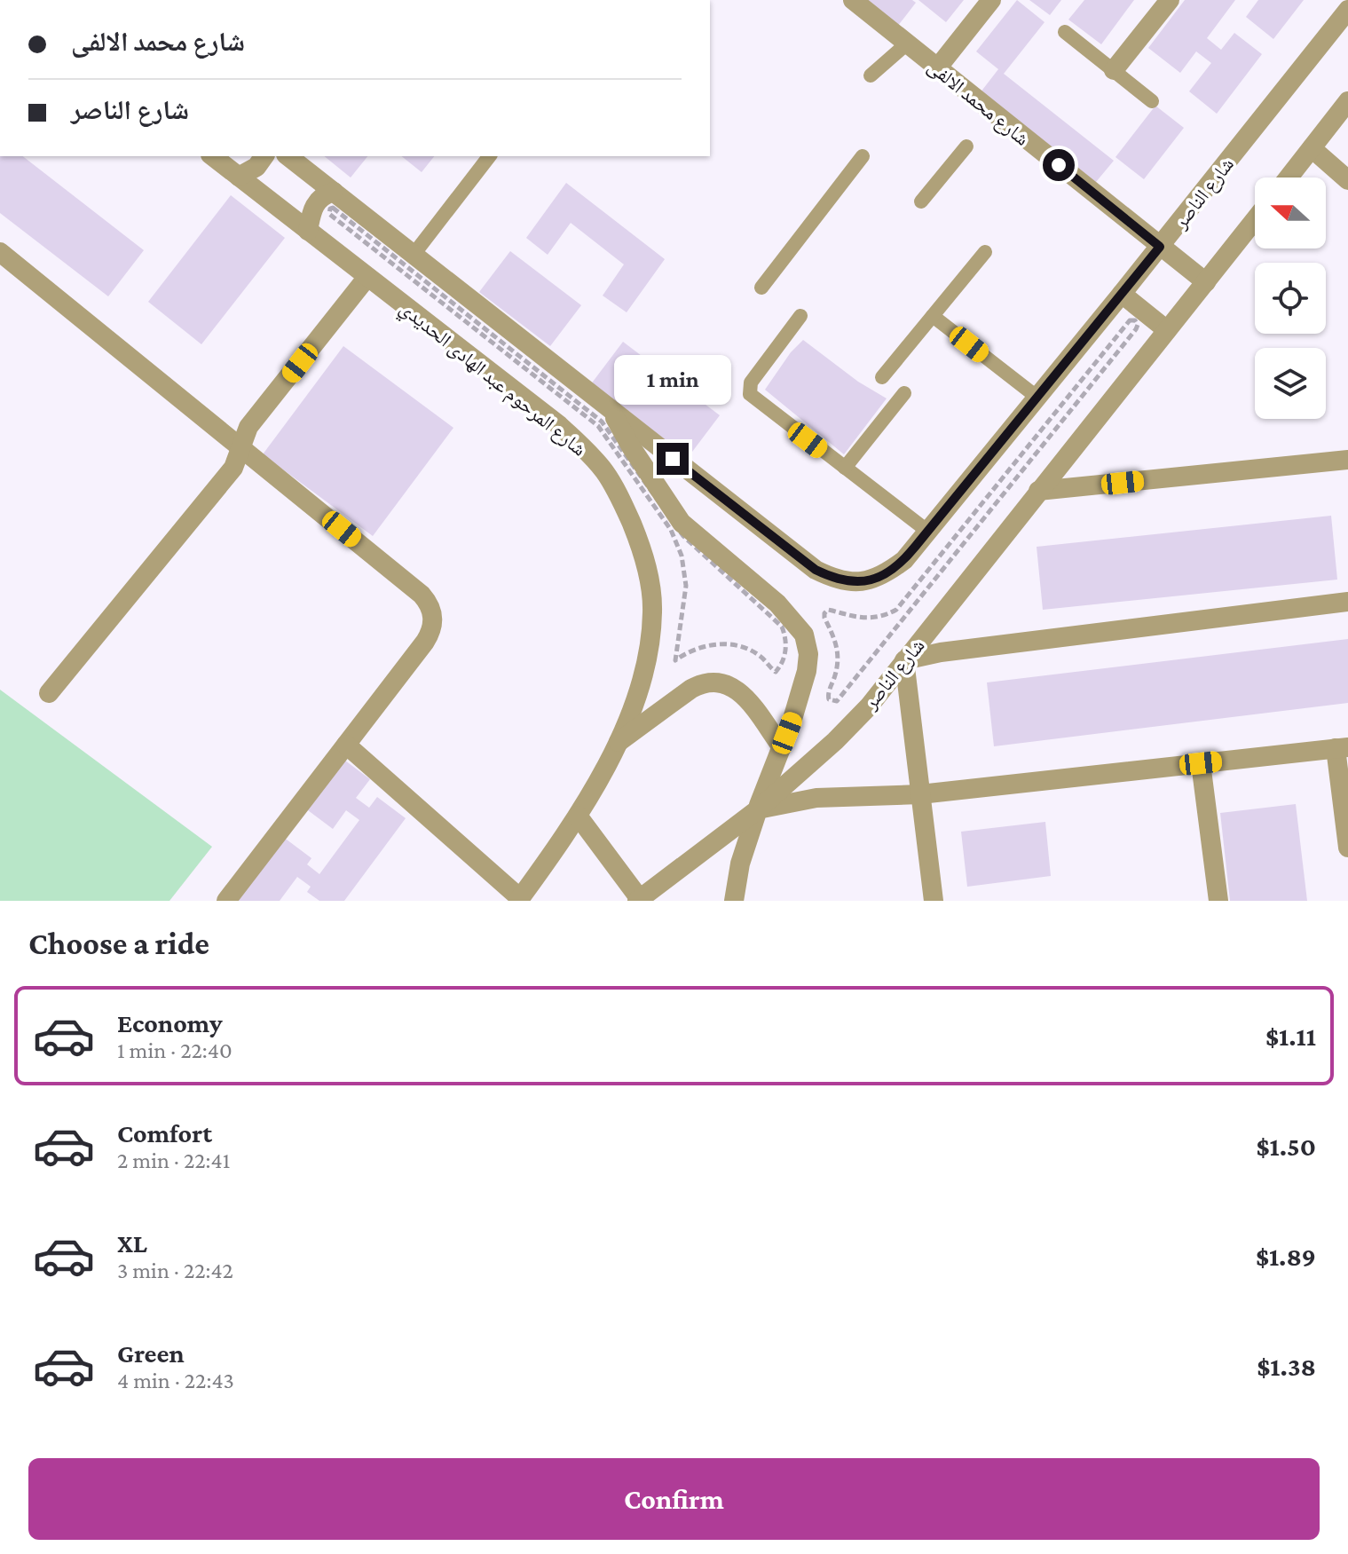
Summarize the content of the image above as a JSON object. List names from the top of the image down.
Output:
{
  "streets": {
    "street": ["شارع محمد الالفى", "شارع الناصر", "شارع المرحوم عبد الهادى الحديدي"]
  },
  "crossings": [
    ["شارع محمد الالفى", "شارع الناصر"]
  ],
  "north": "left",
  "page": {
    "banner": ["شارع محمد الالفى", "شارع الناصر"],
    "bubble": "1 min",
    "heading": "Choose a ride",
    "list": [
      {
        "name": "Economy",
        "note": "1 min · 22:40",
        "value": "$1.11"
      },
      {
        "name": "Comfort",
        "note": "2 min · 22:41",
        "value": "$1.50"
      },
      {
        "name": "XL",
        "note": "3 min · 22:42",
        "value": "$1.89"
      },
      {
        "name": "Green",
        "note": "4 min · 22:43",
        "value": "$1.38"
      }
    ],
    "buttons": "Confirm"
  }
}
